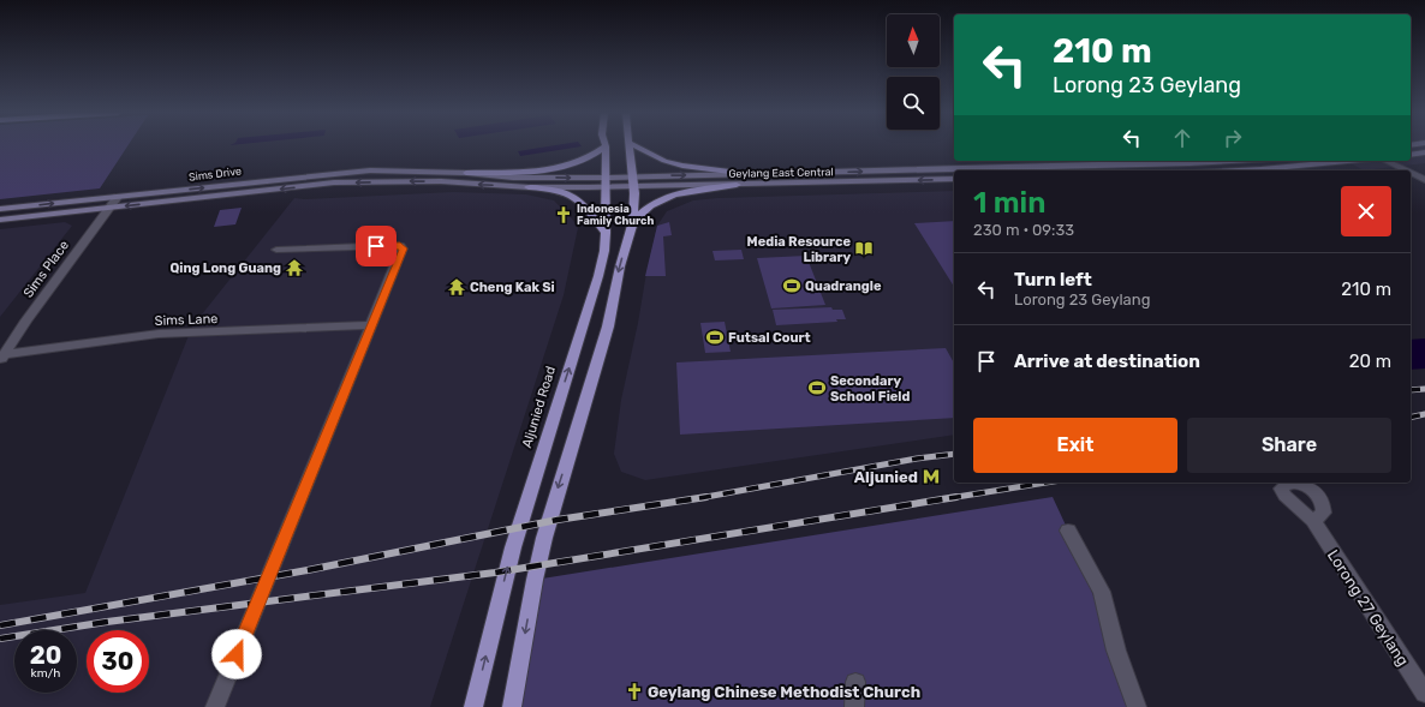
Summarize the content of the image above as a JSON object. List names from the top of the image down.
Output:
{
  "streets": {
    "main road": ["Geylang East Central", "Sims Drive", "Aljunied Road"],
    "street": ["Sims Place", "Sims Lane", "Lorong 27 Geylang"]
  },
  "crossings": [
    ["Geylang East Central", "Sims Drive"],
    ["Geylang East Central", "Aljunied Road"],
    ["Sims Drive", "Sims Place"],
    ["Sims Drive", "Aljunied Road"],
    ["Sims Place", "Sims Lane"]
  ],
  "places": {
    "church": ["Indonesia Family Church", "Geylang Chinese Methodist Church"],
    "library": ["Media Resource Library"],
    "temple": ["Qing Long Guang", "Cheng Kak Si"],
    "sports": ["Quadrangle", "Futsal Court", "Secondary School Field"],
    "metro station": ["Aljunied"]
  },
  "north": "top",
  "page": {
    "turn": ["210 m", "Lorong 23 Geylang"],
    "heading": ["1 min", "230 m · 09:33"],
    "list": [
      {
        "name": "Turn left",
        "note": "Lorong 23 Geylang",
        "value": "210 m"
      },
      {
        "name": "Arrive at destination",
        "value": "20 m"
      }
    ],
    "buttons": ["Exit", "Share"],
    "speed": "20 km/h",
    "limit": "30"
  }
}
